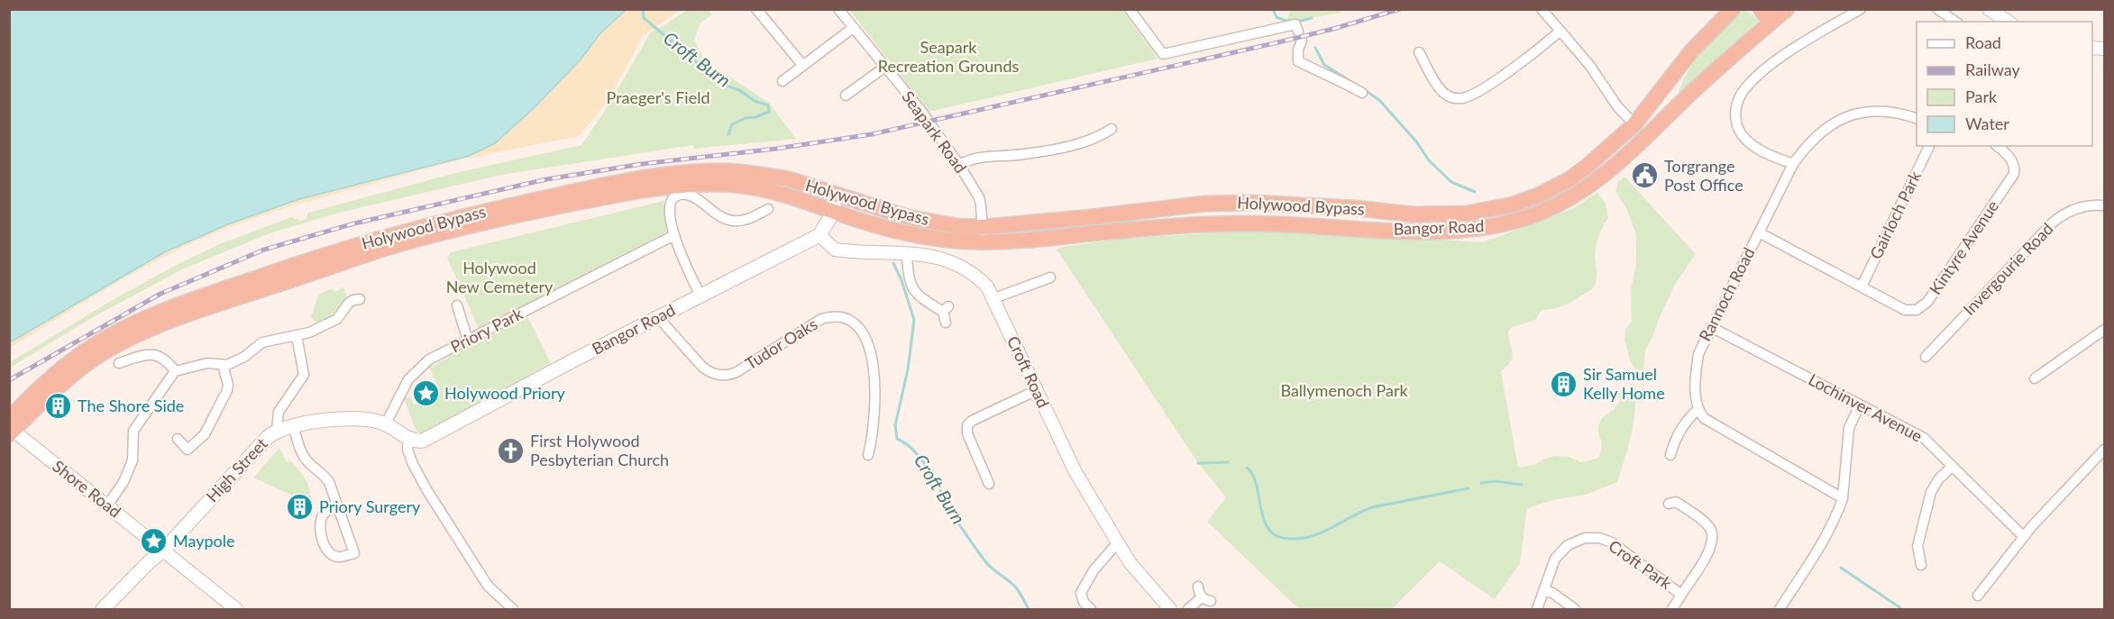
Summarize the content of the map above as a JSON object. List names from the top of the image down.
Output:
{
  "streets": {
    "highway": ["Holywood Bypass", "Bangor Road"],
    "main road": ["High Street"],
    "street": [
      "Seapark Road",
      "Gairloch Park",
      "Kintyre Avenue",
      "Invergourie Road",
      "Rannoch Road",
      "Priory Park",
      "Tudor Oaks",
      "Croft Road",
      "Lochinver Avenue",
      "Shore Road",
      "Croft Park"
    ]
  },
  "crossings": [
    ["Seapark Road", "Holywood Bypass"],
    ["Seapark Road", "Bangor Road"],
    ["Holywood Bypass", "Bangor Road"],
    ["Holywood Bypass", "Shore Road"],
    ["Gairloch Park", "Kintyre Avenue"],
    ["Bangor Road", "Tudor Oaks"],
    ["Bangor Road", "Croft Road"],
    ["Bangor Road", "High Street"],
    ["Kintyre Avenue", "Rannoch Road"],
    ["Rannoch Road", "Lochinver Avenue"],
    ["Priory Park", "High Street"],
    ["High Street", "Shore Road"]
  ],
  "water": ["Croft Burn"],
  "parks": [
    "Seapark Recreation Grounds",
    "Praeger's Field",
    "Holywood New Cemetery",
    "Ballymenoch Park"
  ],
  "places": {
    "public building": ["Torgrange Post Office"],
    "building": ["Sir Samuel Kelly Home", "The Shore Side", "Priory Surgery"],
    "place": ["Holywood Priory", "Maypole"],
    "church": ["First Holywood Pesbyterian Church"]
  },
  "legend": [
    "Road",
    "Railway",
    "Park",
    "Water"
  ]
}
